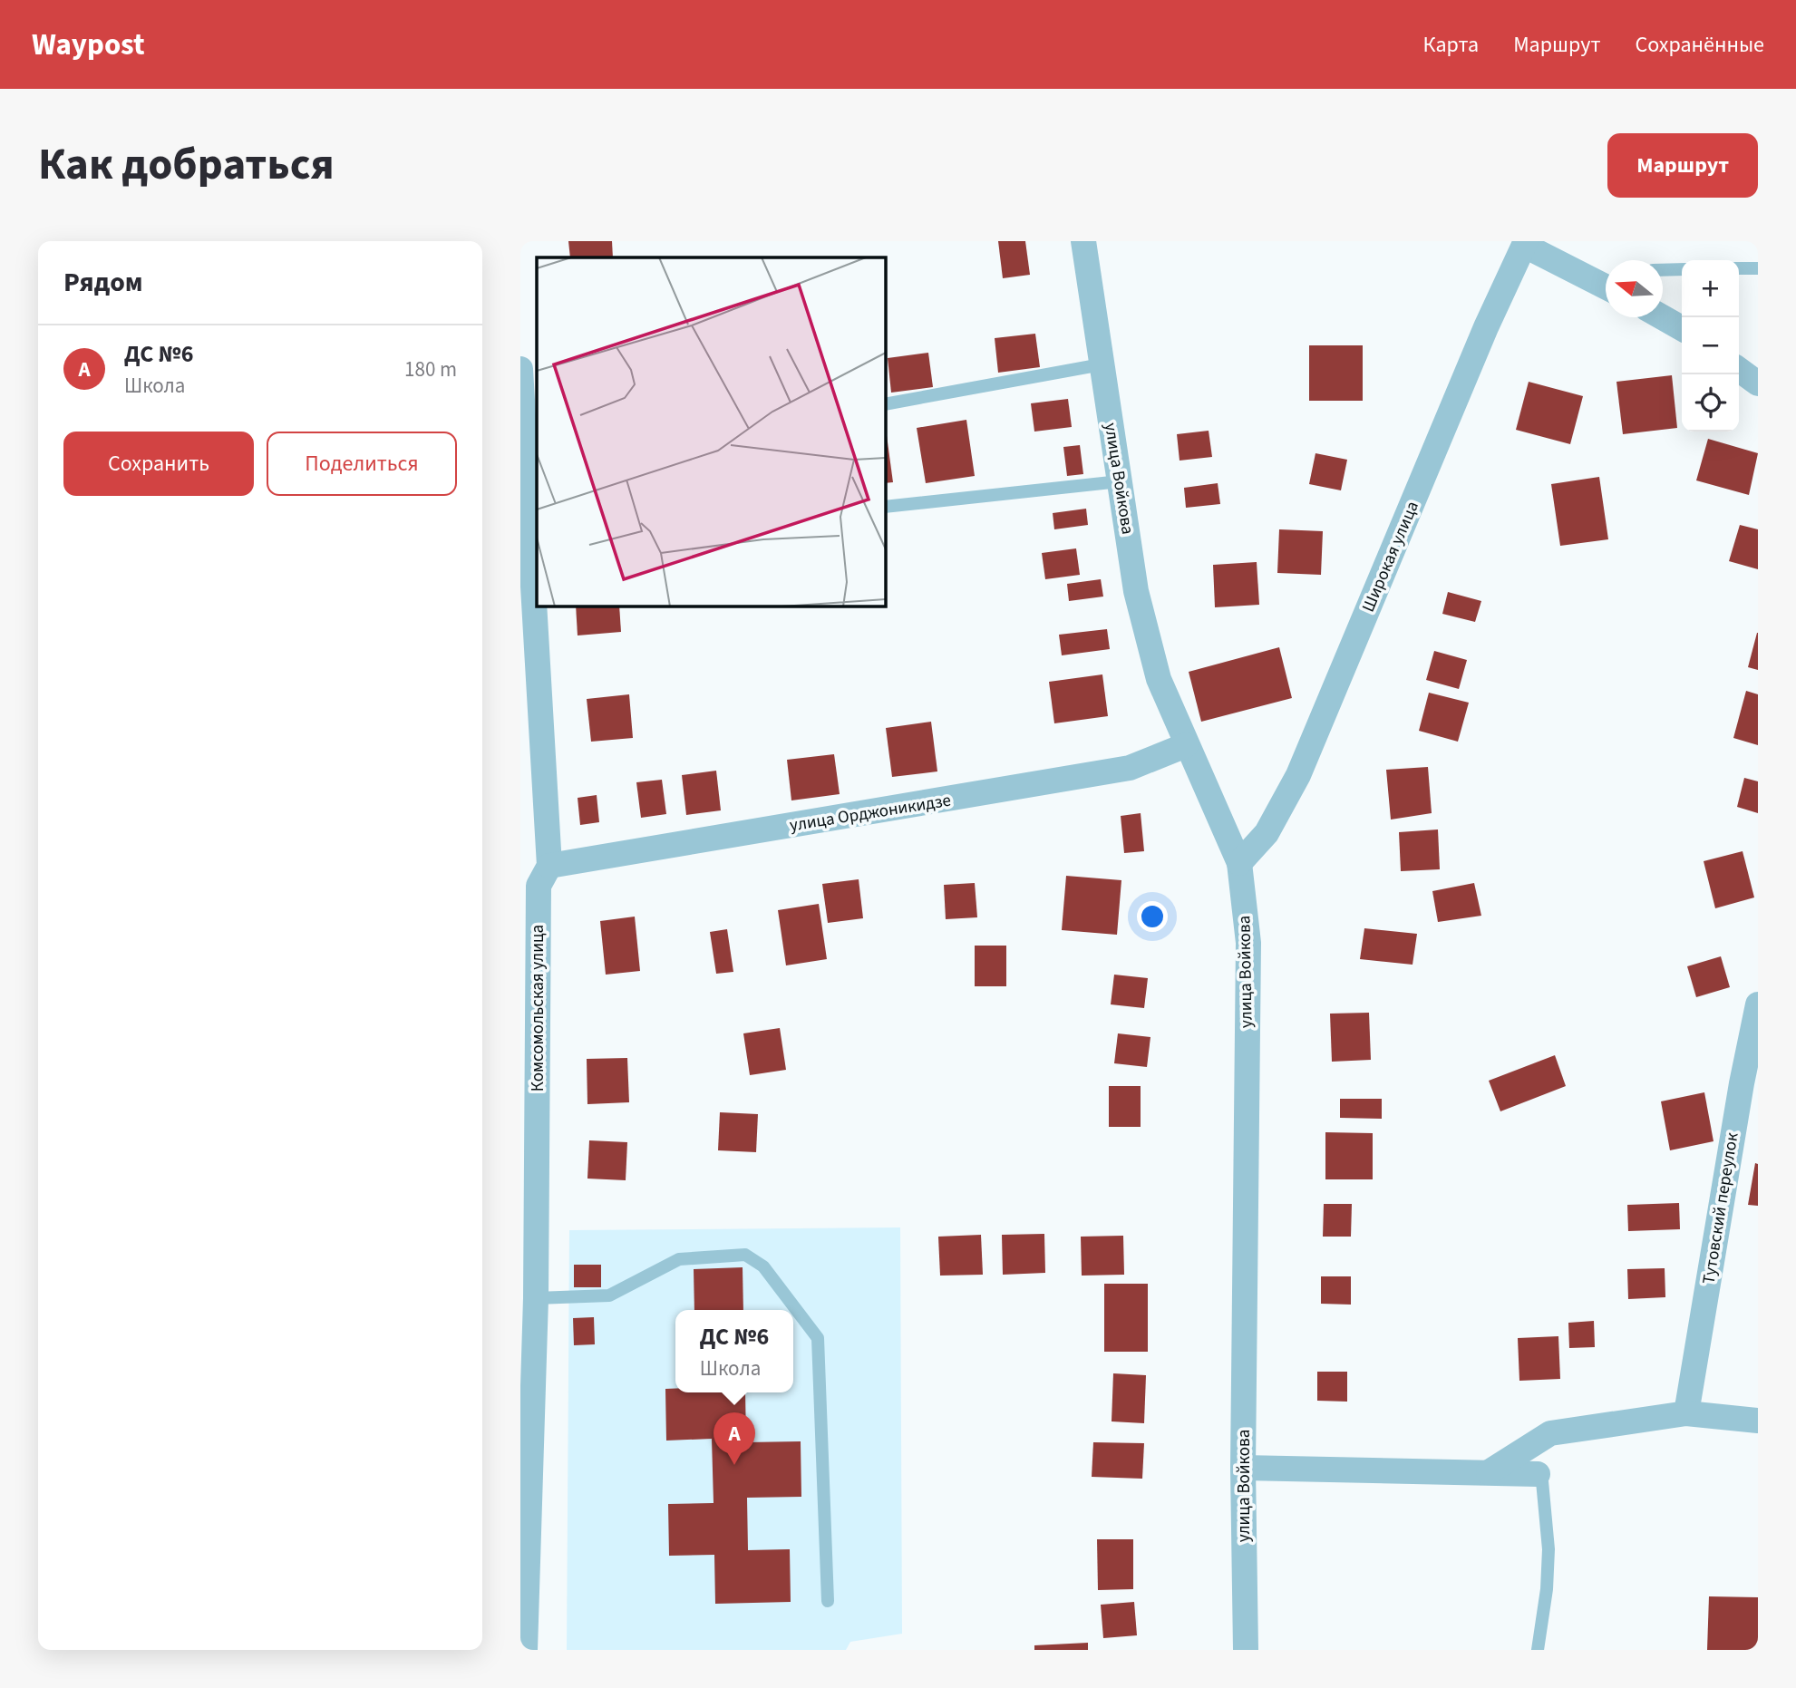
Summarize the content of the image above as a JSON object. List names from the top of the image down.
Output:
{
  "streets": {
    "street": [
      "улица Войкова",
      "Широкая улица",
      "улица Орджоникидзе",
      "Комсомольская улица",
      "Тутовский переулок"
    ]
  },
  "crossings": [
    ["улица Войкова", "Широкая улица"],
    ["улица Войкова", "улица Орджоникидзе"],
    ["улица Орджоникидзе", "Комсомольская улица"]
  ],
  "north": "left",
  "page": {
    "header": "Waypost",
    "nav": ["Карта", "Маршрут", "Сохранённые"],
    "title": "Как добраться",
    "buttons": [
      "Маршрут",
      ["Сохранить", "Поделиться"]
    ],
    "heading": "Рядом",
    "map_buttons": ["+", "−"],
    "list": [
      {
        "mark": "A",
        "name": "ДС №6",
        "note": "Школа",
        "value": "180 m"
      }
    ],
    "popup": ["ДС №6", "Школа"],
    "pins": "A"
  }
}
